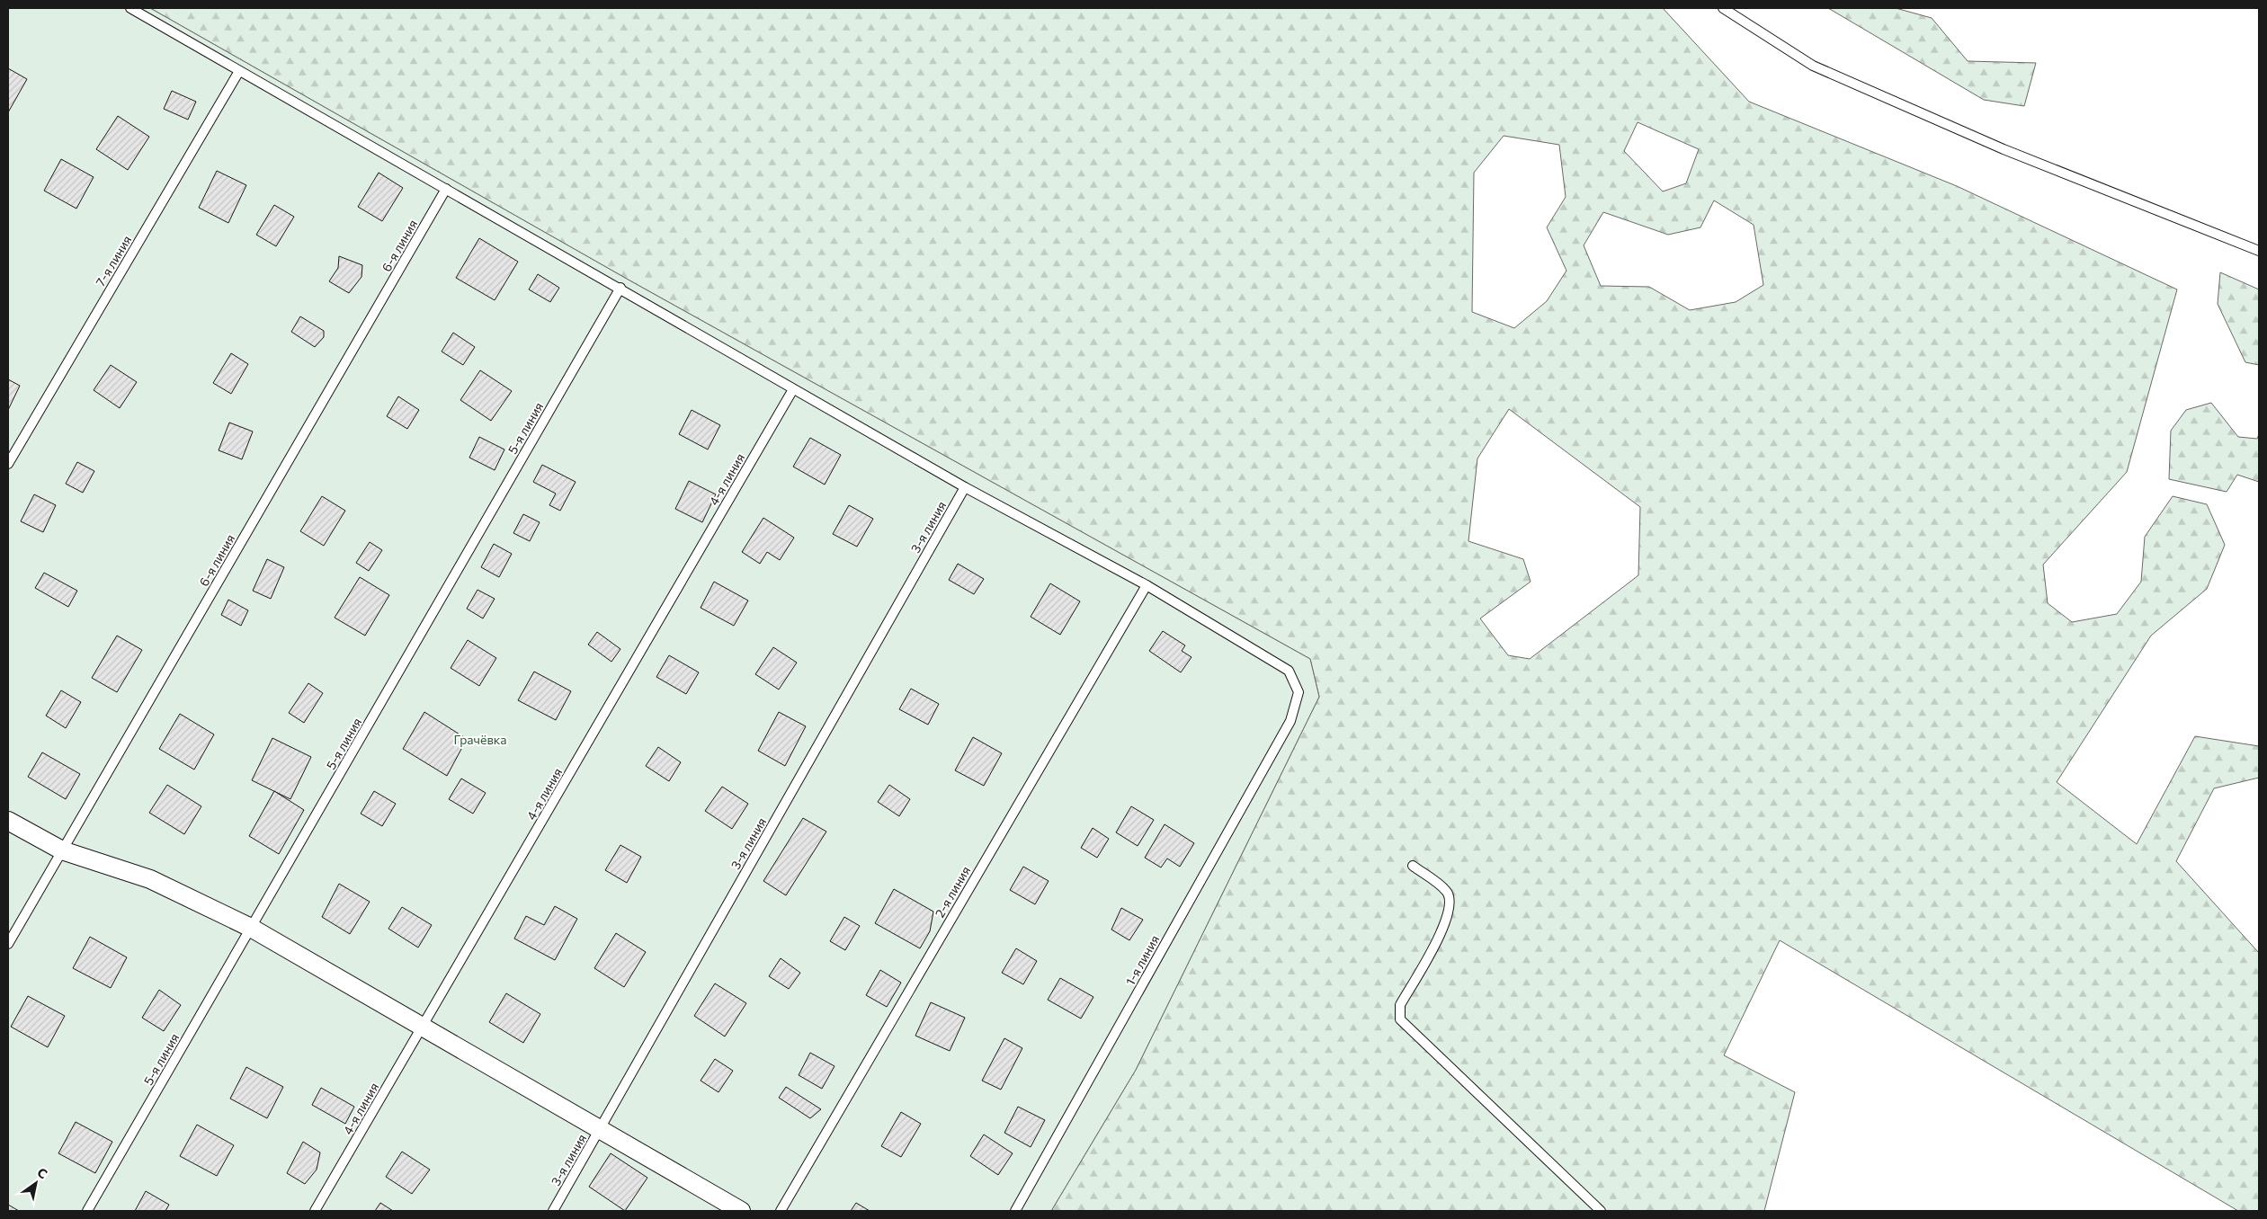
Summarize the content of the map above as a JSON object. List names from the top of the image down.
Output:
{
  "streets": {
    "lane": [
      "6-я линия",
      "7-я линия",
      "5-я линия",
      "4-я линия",
      "3-я линия",
      "2-я линия",
      "1-я линия"
    ]
  },
  "crossings": [
    ["6-я линия", "1-я линия"],
    ["7-я линия", "1-я линия"],
    ["5-я линия", "1-я линия"],
    ["4-я линия", "1-я линия"],
    ["3-я линия", "1-я линия"],
    ["2-я линия", "1-я линия"]
  ],
  "parks": ["Грачёвка"],
  "north": "top right"
}
